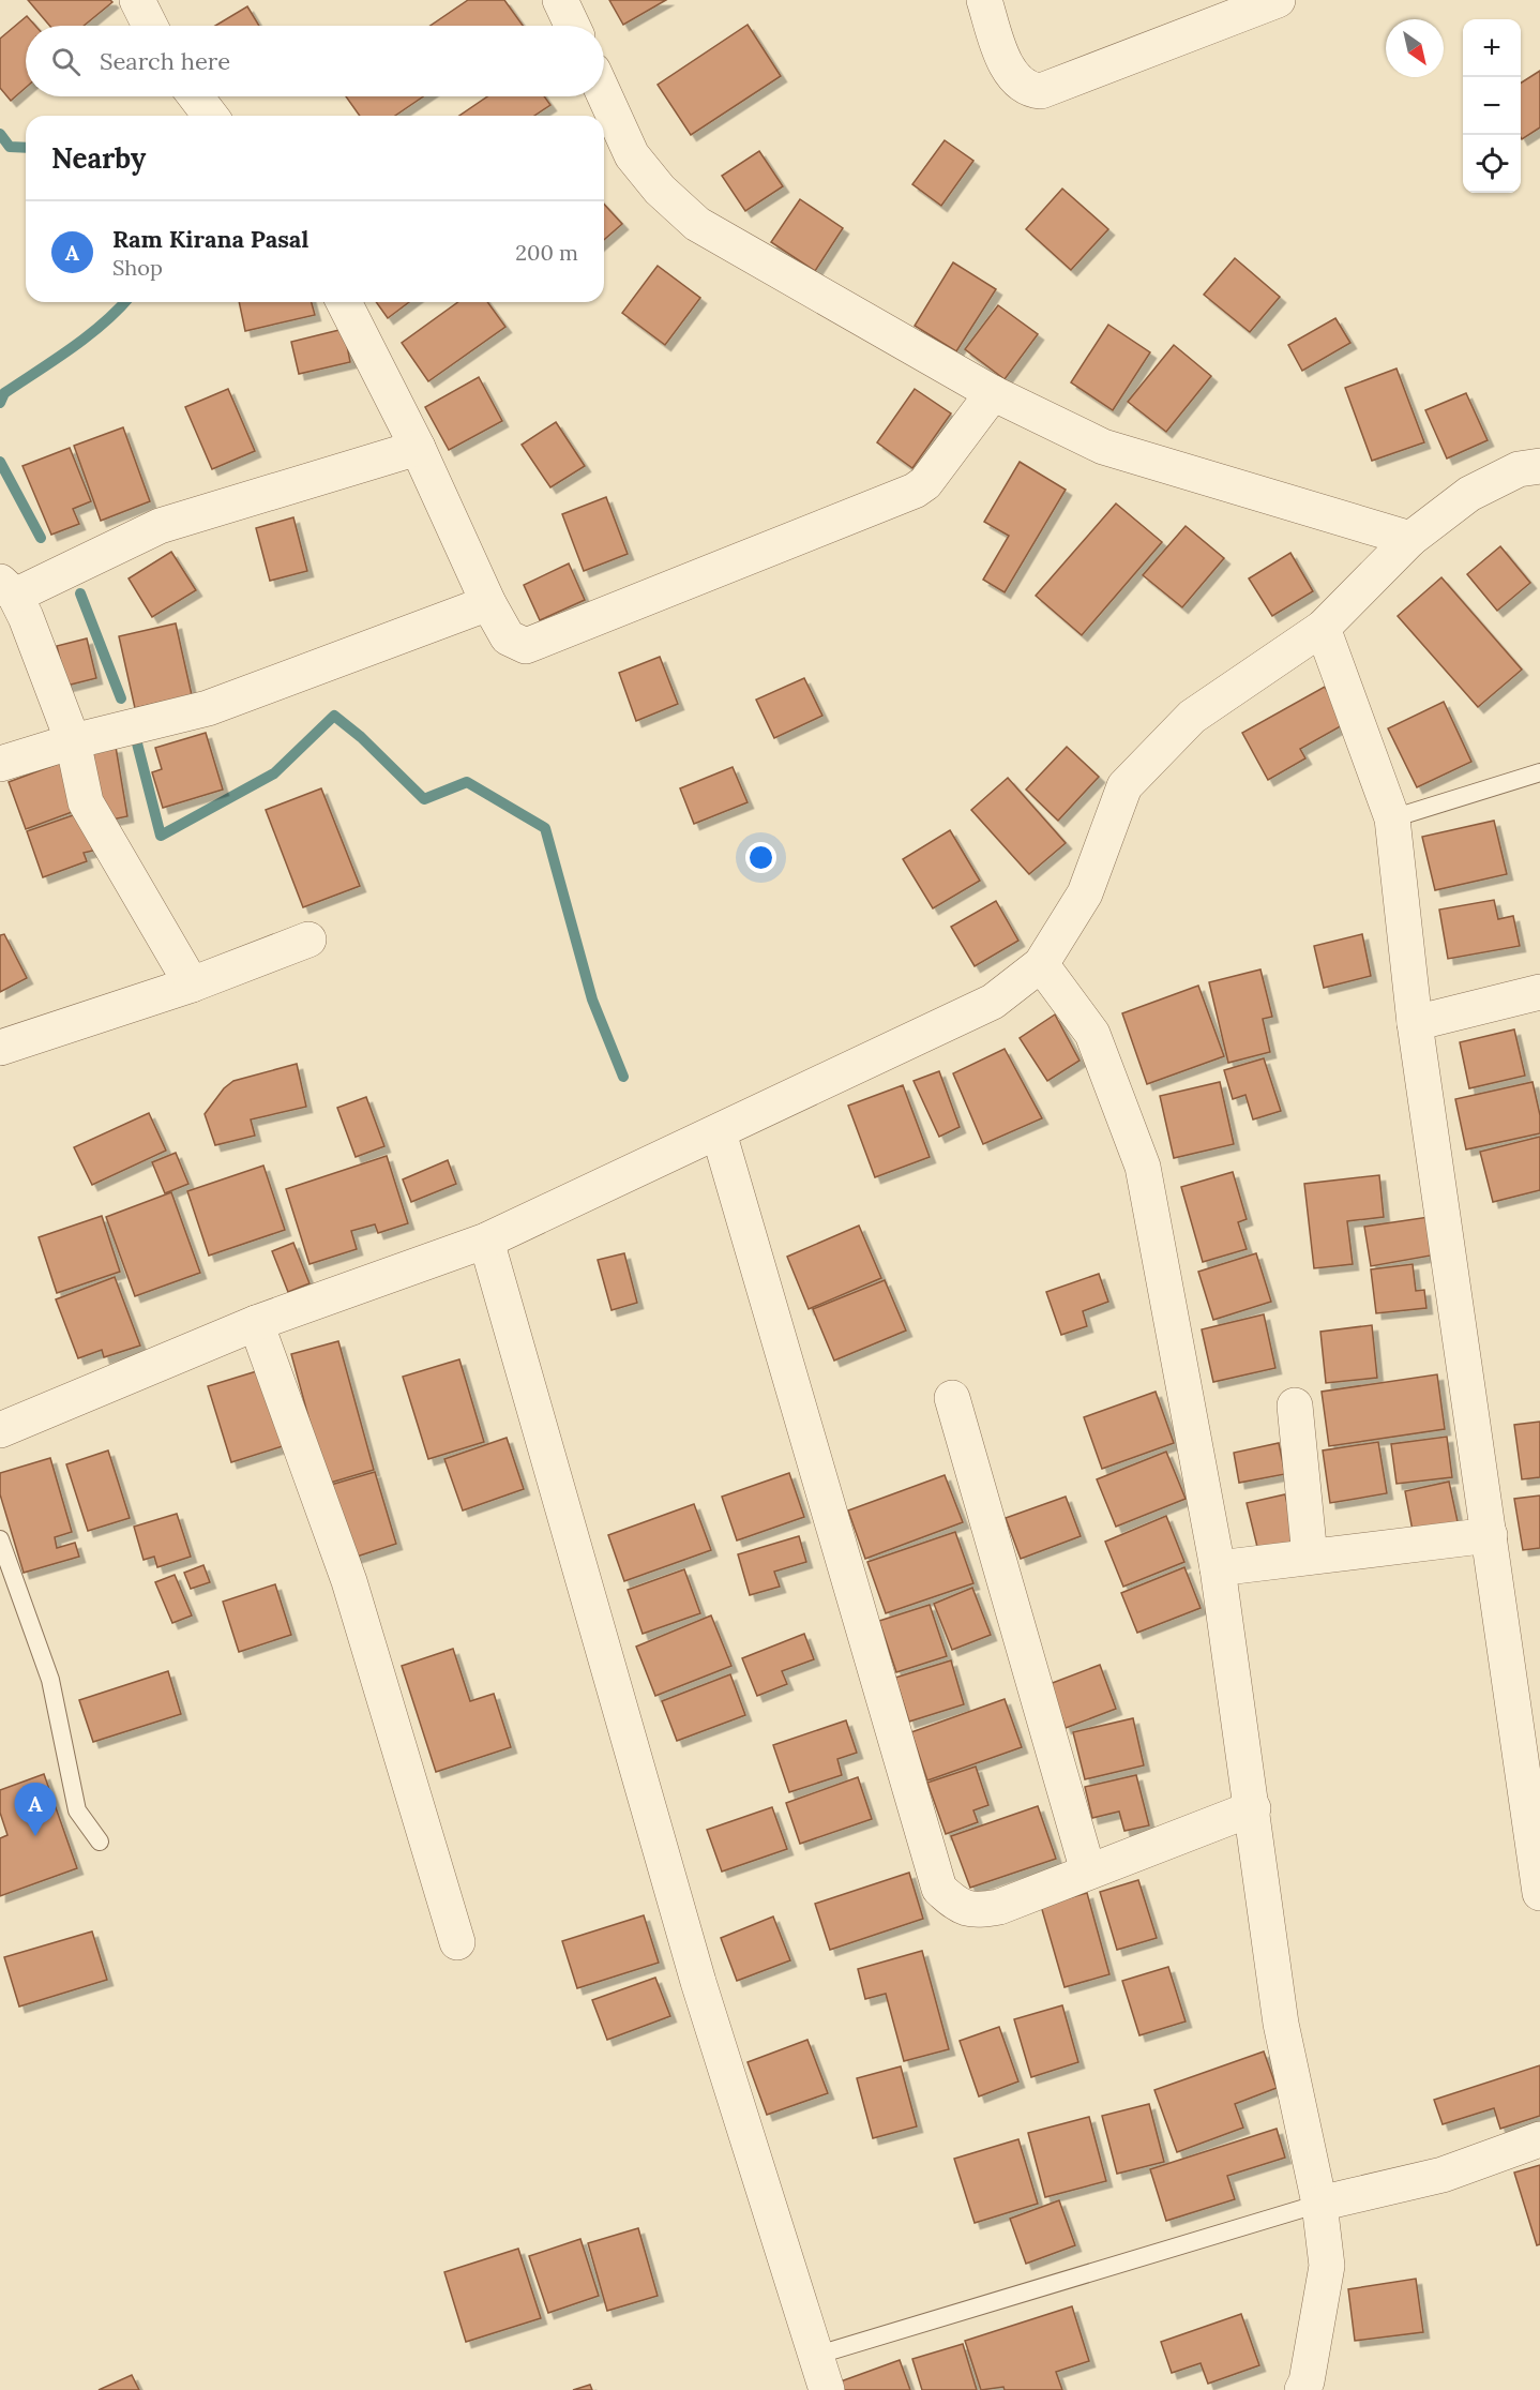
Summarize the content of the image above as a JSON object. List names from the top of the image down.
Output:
{
  "north": "bottom right",
  "page": {
    "map_buttons": ["+", "−"],
    "search": "Search here",
    "heading": "Nearby",
    "list": [
      {
        "mark": "A",
        "name": "Ram Kirana Pasal",
        "note": "Shop",
        "value": "200 m"
      }
    ],
    "pins": "A"
  }
}
